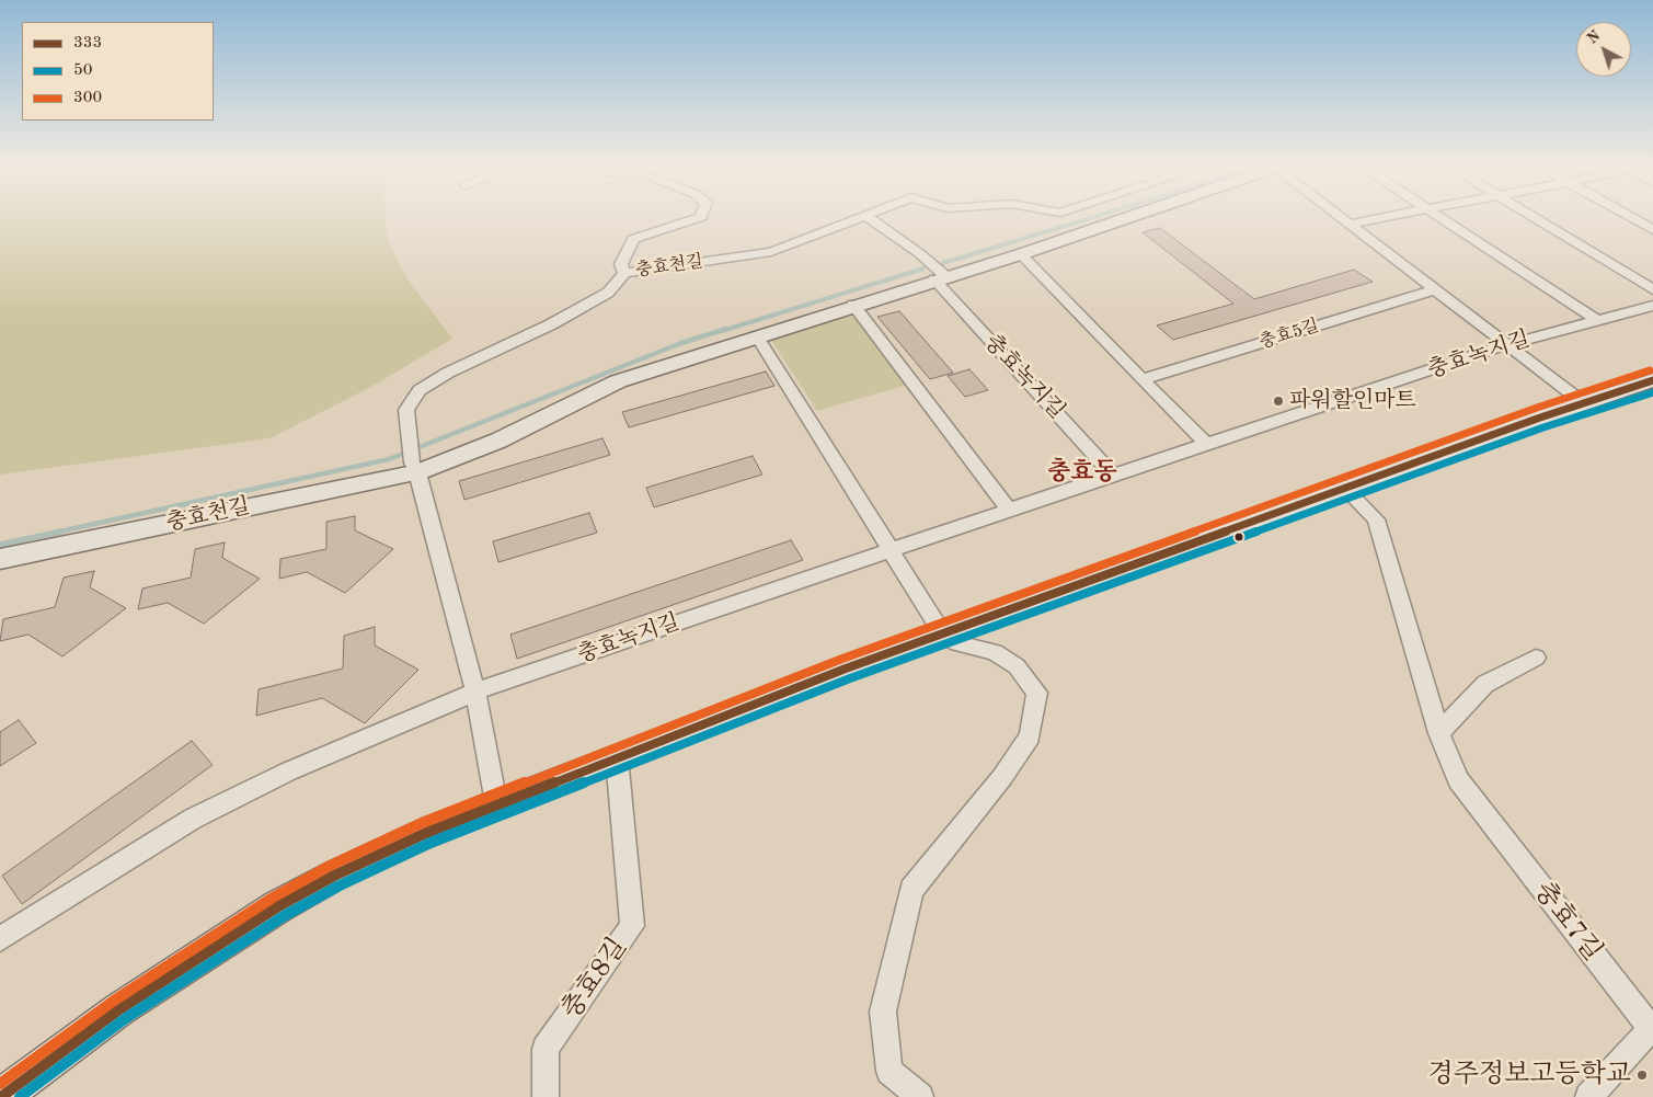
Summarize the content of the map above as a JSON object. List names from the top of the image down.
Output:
{
  "streets": {
    "street": [
      "충효천길",
      "충효5길",
      "충효녹지길",
      "충효7길",
      "충효8길"
    ]
  },
  "crossings": [
    ["충효천길", "충효녹지길"]
  ],
  "districts": ["충효동"],
  "places": ["파워할인마트", "경주정보고등학교"],
  "lines": ["transit line 300", "transit line 333", "transit line 50"],
  "legend": ["333", "50", "300"],
  "north": "top left"
}
